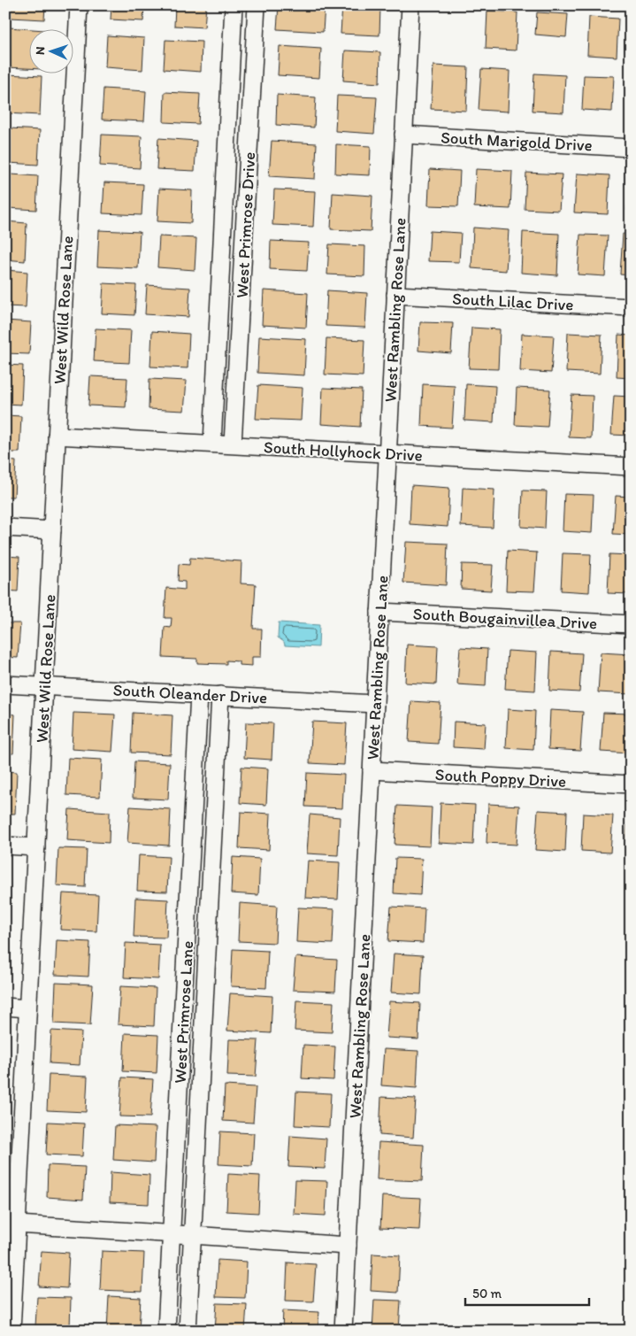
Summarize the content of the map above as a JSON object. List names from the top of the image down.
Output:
{
  "streets": {
    "street": [
      "South Marigold Drive",
      "West Primrose Drive",
      "South Lilac Drive",
      "West Wild Rose Lane",
      "West Rambling Rose Lane",
      "South Hollyhock Drive",
      "South Bougainvillea Drive",
      "South Oleander Drive",
      "South Poppy Drive",
      "West Primrose Lane"
    ]
  },
  "crossings": [
    ["South Marigold Drive", "West Rambling Rose Lane"],
    ["West Primrose Drive", "South Hollyhock Drive"],
    ["South Lilac Drive", "West Rambling Rose Lane"],
    ["West Wild Rose Lane", "South Hollyhock Drive"],
    ["West Wild Rose Lane", "South Oleander Drive"],
    ["West Rambling Rose Lane", "South Hollyhock Drive"],
    ["West Rambling Rose Lane", "South Bougainvillea Drive"],
    ["West Rambling Rose Lane", "South Oleander Drive"],
    ["West Rambling Rose Lane", "South Poppy Drive"],
    ["South Oleander Drive", "West Primrose Lane"]
  ],
  "scale_bar": "50 m",
  "north": "left"
}
